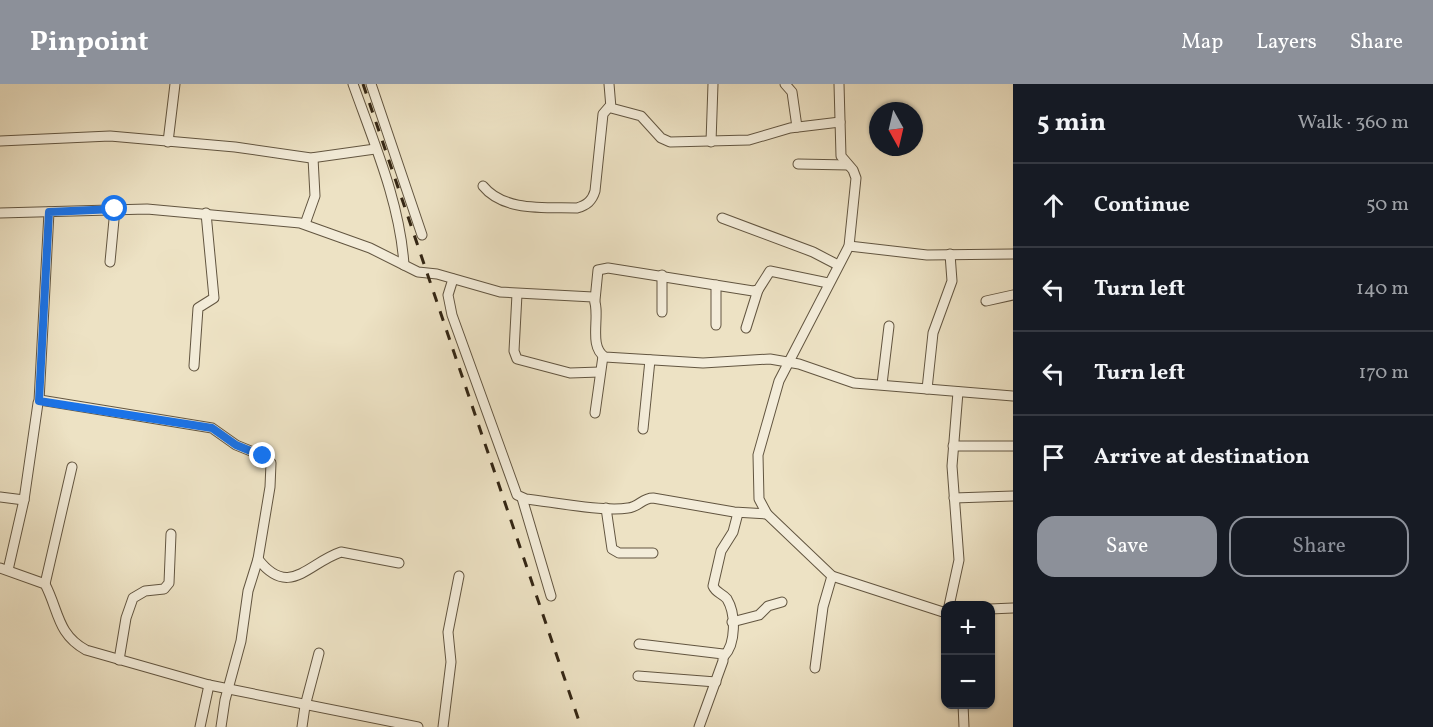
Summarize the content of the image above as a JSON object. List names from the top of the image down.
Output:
{
  "north": "bottom",
  "page": {
    "header": "Pinpoint",
    "nav": ["Map", "Layers", "Share"],
    "heading": ["5 min", "Walk · 360 m"],
    "list": [
      ["Continue", "50 m"],
      ["Turn left", "140 m"],
      ["Turn left", "170 m"],
      "Arrive at destination"
    ],
    "buttons": ["Save", "Share"],
    "map_buttons": ["+", "−"]
  }
}
